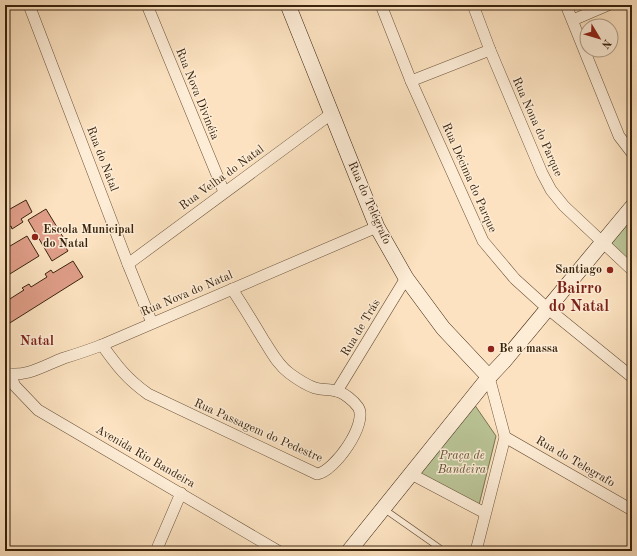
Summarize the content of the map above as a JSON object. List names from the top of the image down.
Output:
{
  "streets": {
    "street": [
      "Rua Nova Divinéia",
      "Rua Nona do Parque",
      "Rua do Natal",
      "Rua Velha do Natal",
      "Rua Décima do Parque",
      "Rua do Telégrafo",
      "Rua Nova do Natal",
      "Rua de Trás",
      "Rua Passagem do Pedestre",
      "Avenida Rio Bandeira",
      "Rua do Telegrafo"
    ]
  },
  "crossings": [
    ["Rua Nova Divinéia", "Rua Velha do Natal"],
    ["Rua do Natal", "Rua Velha do Natal"],
    ["Rua do Natal", "Rua Nova do Natal"],
    ["Rua Velha do Natal", "Rua do Telégrafo"],
    ["Rua do Telégrafo", "Rua Nova do Natal"],
    ["Rua do Telégrafo", "Rua de Trás"],
    ["Rua Nova do Natal", "Rua Passagem do Pedestre"],
    ["Rua Nova do Natal", "Avenida Rio Bandeira"],
    ["Rua de Trás", "Rua Passagem do Pedestre"]
  ],
  "districts": ["Bairro do Natal", "Natal"],
  "parks": ["Praça de Bandeira"],
  "places": ["Escola Municipal do Natal", "Santiago", "Be a massa"],
  "north": "bottom right"
}
